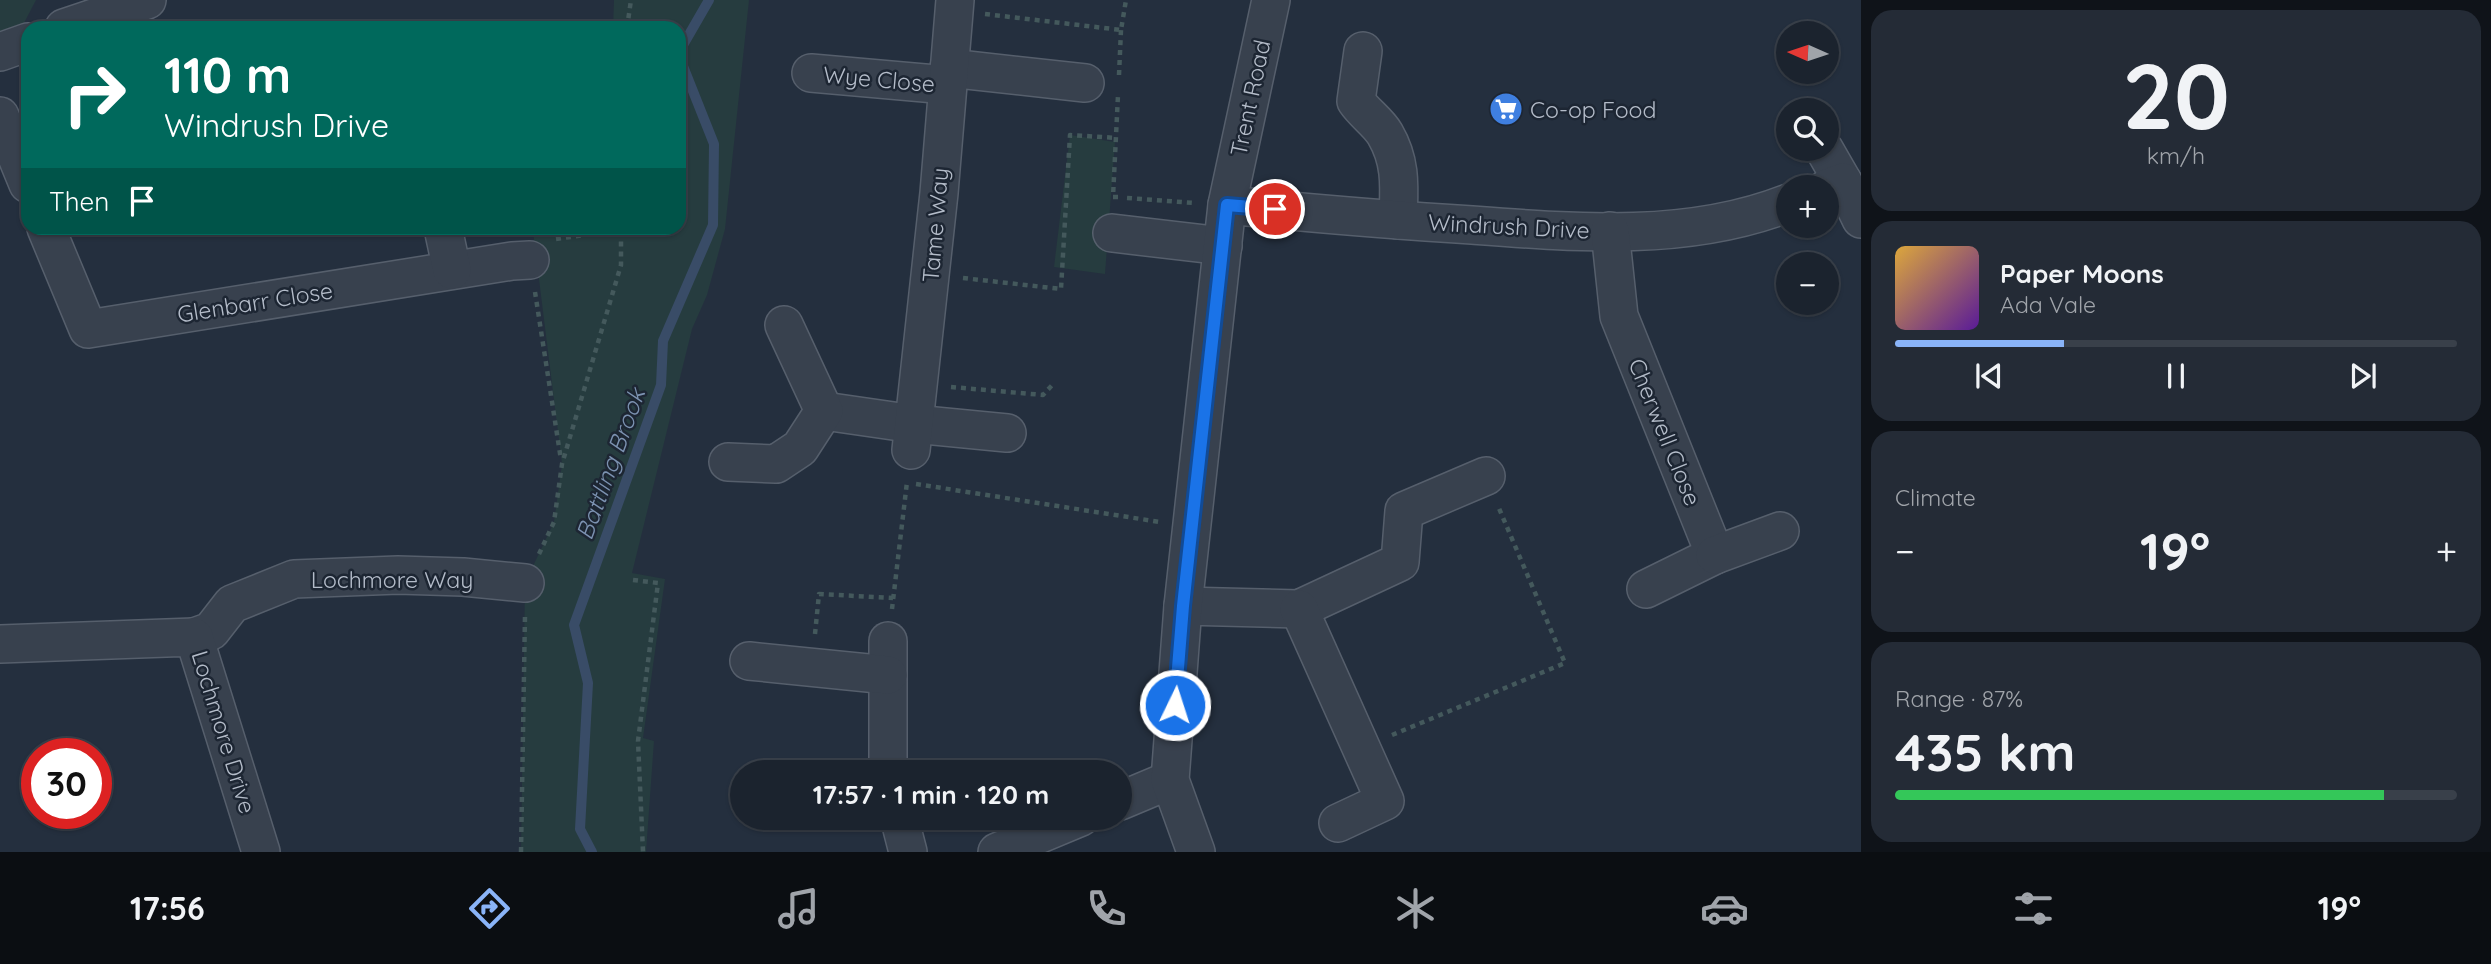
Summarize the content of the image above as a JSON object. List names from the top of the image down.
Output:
{
  "streets": {
    "street": [
      "Wye Close",
      "Trent Road",
      "Tame Way",
      "Windrush Drive",
      "Glenbarr Close",
      "Cherwell Close",
      "Lochmore Way",
      "Lochmore Drive"
    ]
  },
  "crossings": [
    ["Wye Close", "Tame Way"],
    ["Trent Road", "Windrush Drive"],
    ["Windrush Drive", "Cherwell Close"],
    ["Lochmore Way", "Lochmore Drive"]
  ],
  "water": ["Battling Brook"],
  "places": {
    "supermarket": ["Co-op Food"]
  },
  "north": "left",
  "page": {
    "tile": [
      ["20", "km/h"],
      "Climate",
      ["Range · 87%", "435 km"]
    ],
    "map_buttons": ["+", "−"],
    "turn": ["110 m", "Windrush Drive"],
    "then": "Then",
    "song": ["Paper Moons", "Ada Vale"],
    "heat": ["−", "19°", "+"],
    "limit": "30",
    "trip": "17:57 · 1 min · 120 m",
    "tabs": ["17:56", "19°"]
  }
}
